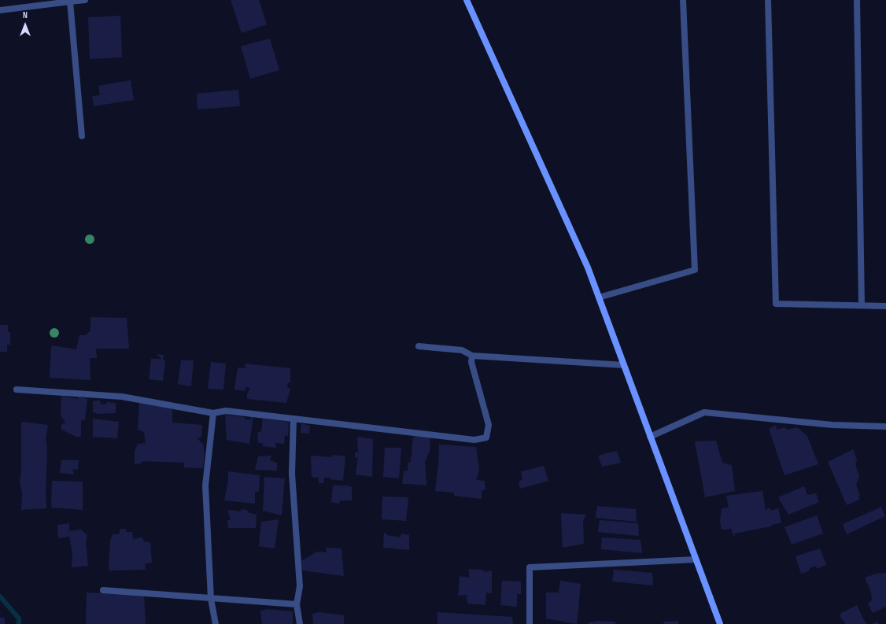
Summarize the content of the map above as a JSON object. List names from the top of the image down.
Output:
{
  "north": "top"
}
